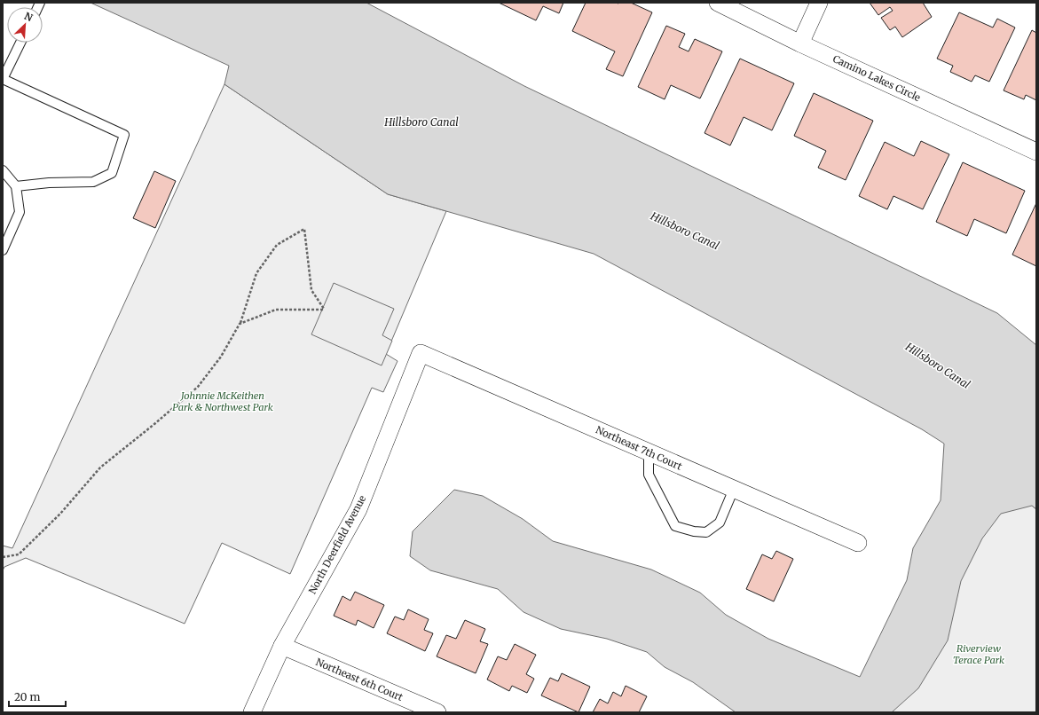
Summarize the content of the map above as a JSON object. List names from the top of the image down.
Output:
{
  "streets": {
    "street": [
      "Camino Lakes Circle",
      "Northeast 7th Court",
      "North Deerfield Avenue",
      "Northeast 6th Court"
    ]
  },
  "crossings": [
    ["Northeast 7th Court", "North Deerfield Avenue"],
    ["North Deerfield Avenue", "Northeast 6th Court"]
  ],
  "water": ["Hillsboro Canal"],
  "parks": ["Johnnie McKeithen Park & Northwest Park", "Riverview Terace Park"],
  "scale_bar": "20 m",
  "north": "top right"
}
